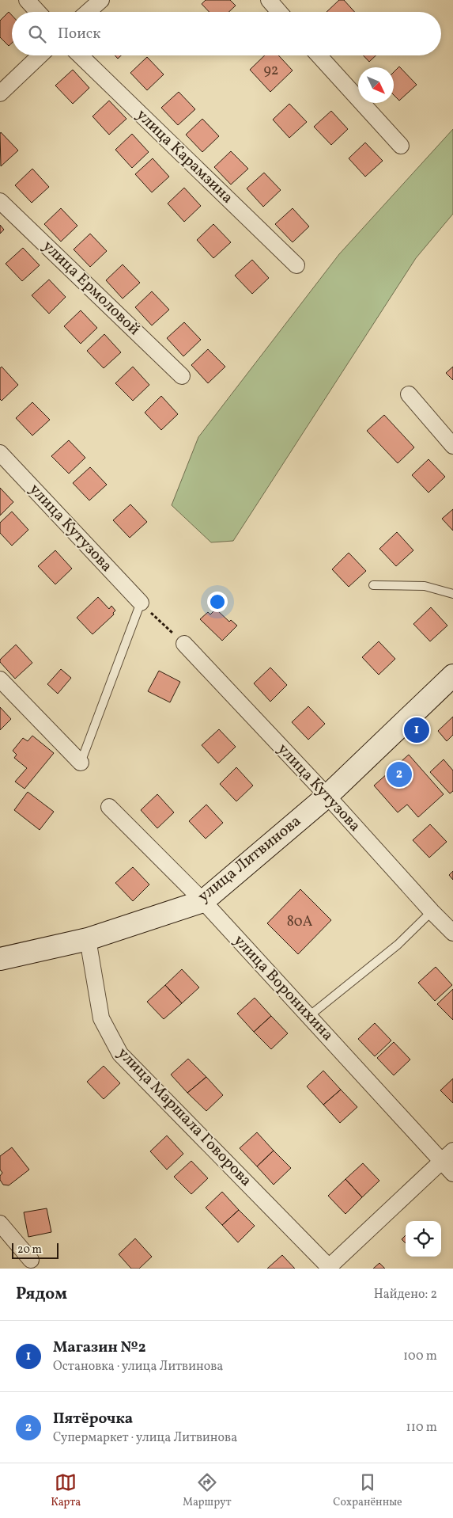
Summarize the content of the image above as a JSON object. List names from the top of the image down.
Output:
{
  "streets": {
    "street": [
      "улица Карамзина",
      "улица Ермоловой",
      "улица Кутузова",
      "улица Литвинова",
      "улица Воронихина",
      "улица Маршала Говорова"
    ]
  },
  "crossings": [
    ["улица Кутузова", "улица Литвинова"],
    ["улица Литвинова", "улица Воронихина"],
    ["улица Литвинова", "улица Маршала Говорова"]
  ],
  "house_numbers": ["92", "80А"],
  "scale_bar": "20 m",
  "north": "bottom right",
  "page": {
    "search": "Поиск",
    "pins": ["1", "2"],
    "scale": "20 m",
    "heading": ["Рядом", "Найдено: 2"],
    "list": [
      {
        "mark": "1",
        "name": "Магазин №2",
        "note": "Остановка · улица Литвинова",
        "value": "100 m"
      },
      {
        "mark": "2",
        "name": "Пятёрочка",
        "note": "Супермаркет · улица Литвинова",
        "value": "110 m"
      }
    ],
    "nav": ["Карта", "Маршрут", "Сохранённые"]
  }
}
